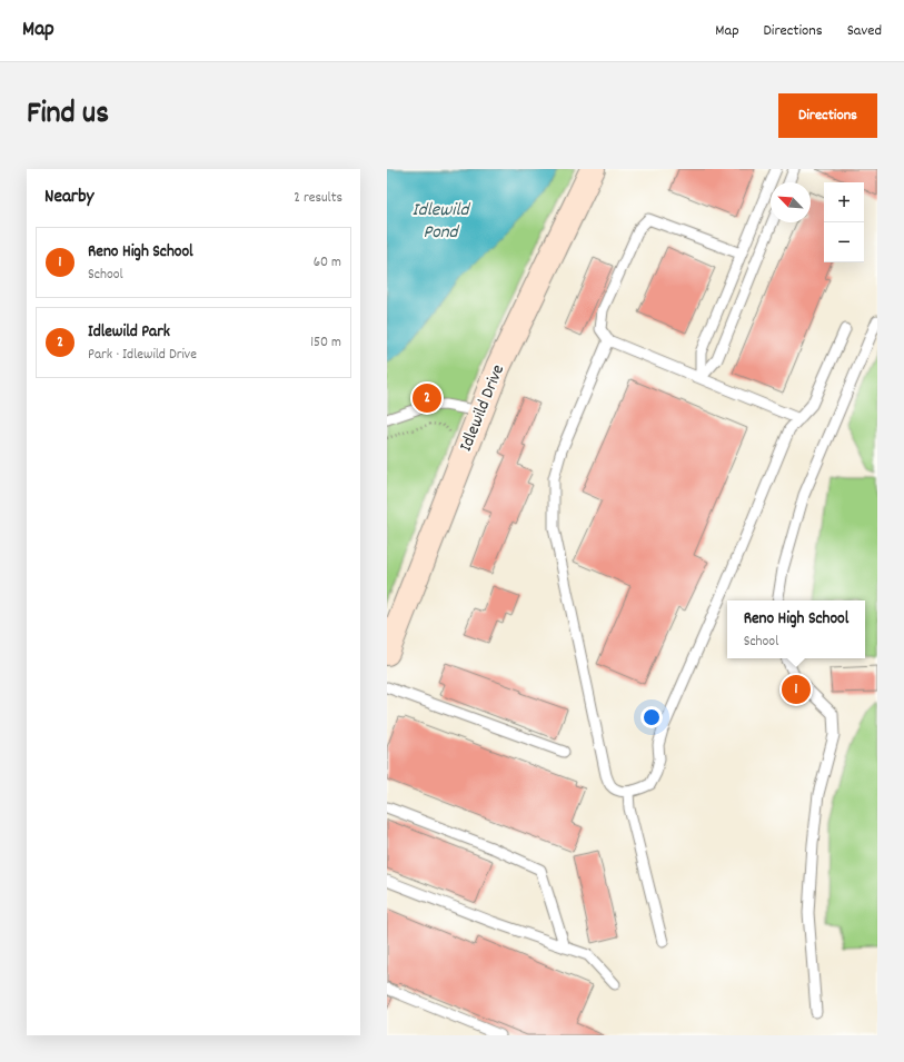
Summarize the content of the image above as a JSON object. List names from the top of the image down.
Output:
{
  "streets": {
    "street": ["Idlewild Drive"]
  },
  "water": ["Idlewild Pond"],
  "north": "top left",
  "page": {
    "header": "Map",
    "nav": ["Map", "Directions", "Saved"],
    "title": "Find us",
    "buttons": "Directions",
    "heading": ["Nearby", "2 results"],
    "map_buttons": ["+", "−"],
    "list": [
      {
        "mark": "1",
        "name": "Reno High School",
        "note": "School",
        "value": "60 m"
      },
      {
        "mark": "2",
        "name": "Idlewild Park",
        "note": "Park · Idlewild Drive",
        "value": "150 m"
      }
    ],
    "pins": ["2", "1"],
    "popup": ["Reno High School", "School"]
  }
}
